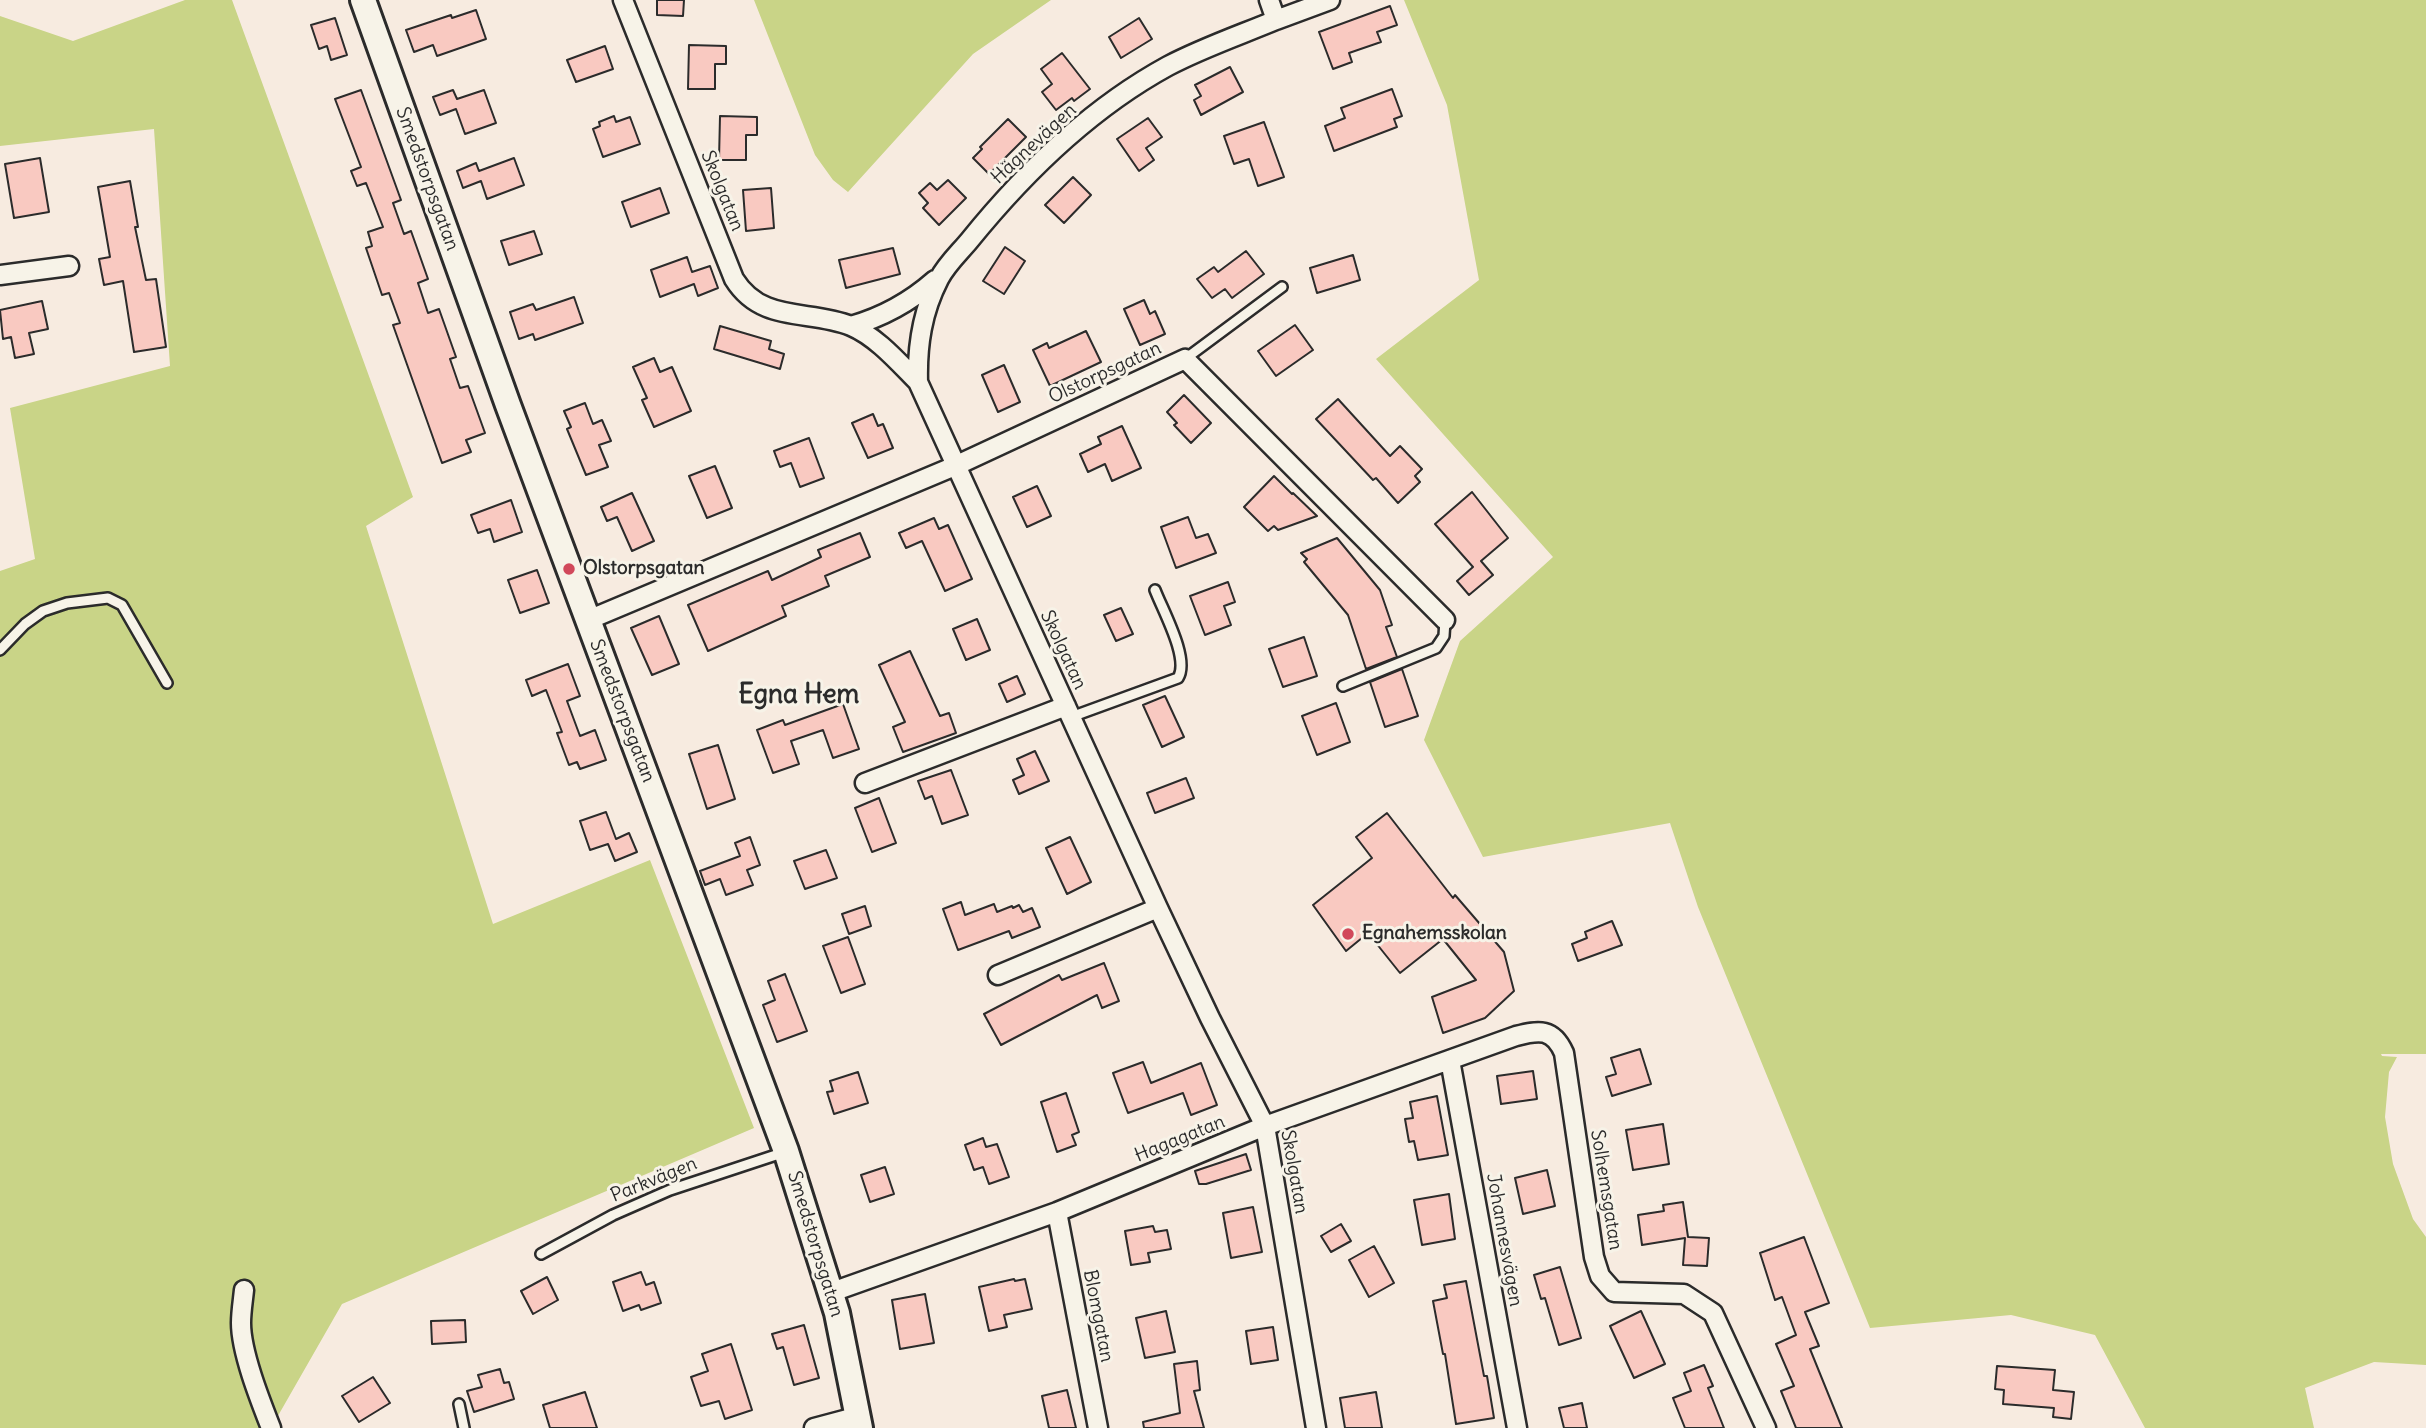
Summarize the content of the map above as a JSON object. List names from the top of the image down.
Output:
{
  "streets": {
    "street": [
      "Hägnevägen",
      "Smedstorpsgatan",
      "Skolgatan",
      "Olstorpsgatan",
      "Hagagatan",
      "Solhemsgatan",
      "Johannesvägen",
      "Blomgatan"
    ],
    "lane": ["Parkvägen"]
  },
  "crossings": [
    ["Hägnevägen", "Skolgatan"],
    ["Smedstorpsgatan", "Olstorpsgatan"],
    ["Smedstorpsgatan", "Hagagatan"],
    ["Smedstorpsgatan", "Parkvägen"],
    ["Skolgatan", "Olstorpsgatan"],
    ["Skolgatan", "Hagagatan"],
    ["Hagagatan", "Solhemsgatan"],
    ["Hagagatan", "Johannesvägen"],
    ["Hagagatan", "Blomgatan"]
  ],
  "districts": ["Egna Hem"],
  "places": ["Olstorpsgatan", "Egnahemsskolan"]
}
